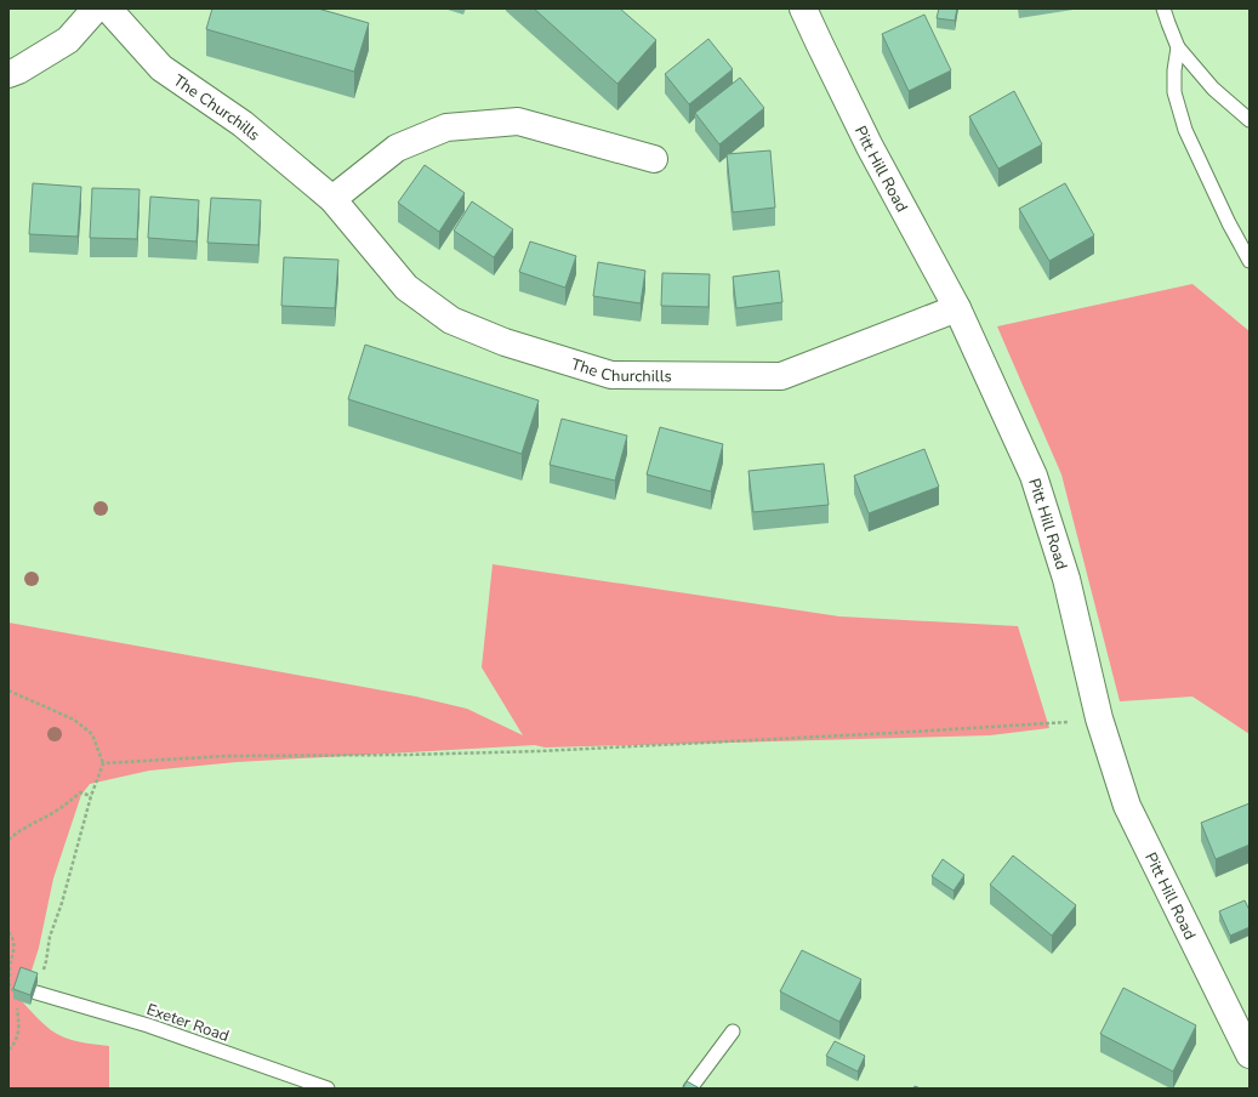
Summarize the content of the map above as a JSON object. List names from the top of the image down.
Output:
{
  "streets": {
    "street": ["The Churchills", "Pitt Hill Road"],
    "lane": ["Exeter Road"]
  },
  "crossings": [
    ["The Churchills", "Pitt Hill Road"]
  ]
}
